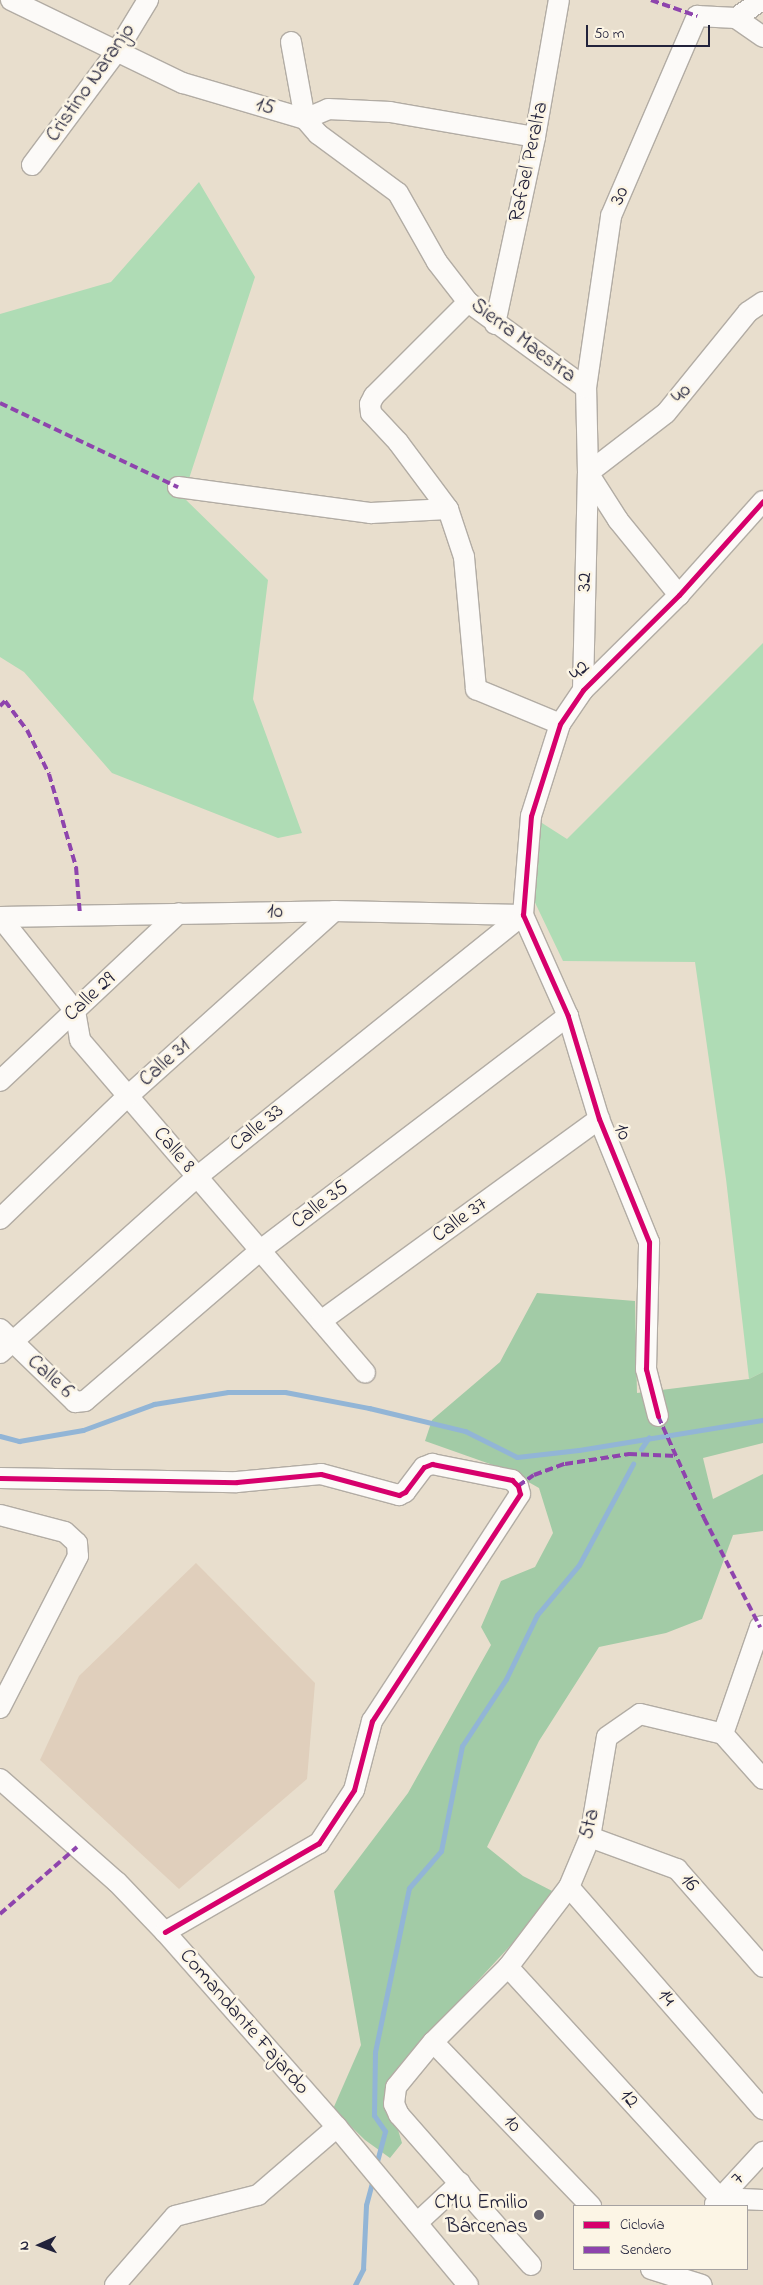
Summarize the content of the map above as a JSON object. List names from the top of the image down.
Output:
{
  "streets": {
    "street": [
      "Cristino Naranjo",
      "15",
      "Rafael Peralta",
      "30",
      "Sierra Maestra",
      "40",
      "32",
      "42",
      "10",
      "Calle 29",
      "Calle 31",
      "Calle 33",
      "Calle 8",
      "Calle 35",
      "Calle 37",
      "Calle 6",
      "5ta",
      "16",
      "14",
      "Comandante Fajardo",
      "12",
      "7"
    ]
  },
  "crossings": [
    ["Cristino Naranjo", "15"],
    ["15", "Sierra Maestra"],
    ["Rafael Peralta", "Sierra Maestra"],
    ["30", "Sierra Maestra"],
    ["Sierra Maestra", "40"],
    ["Sierra Maestra", "32"],
    ["40", "32"],
    ["32", "42"],
    ["42", "10"],
    ["42", "Calle 33"],
    ["10", "Calle 29"],
    ["10", "Calle 31"],
    ["10", "Calle 33"],
    ["10", "Calle 8"],
    ["10", "Calle 35"],
    ["10", "Calle 37"],
    ["10", "5ta"],
    ["Calle 29", "Calle 8"],
    ["Calle 31", "Calle 8"],
    ["Calle 33", "Calle 8"],
    ["Calle 33", "Calle 6"],
    ["Calle 8", "Calle 35"],
    ["Calle 8", "Calle 37"],
    ["Calle 35", "Calle 6"],
    ["5ta", "16"],
    ["5ta", "14"],
    ["5ta", "12"],
    ["12", "7"]
  ],
  "places": ["CMU Emilio Bárcenas"],
  "legend": ["Ciclovía", "Sendero"],
  "scale_bar": "50 m",
  "north": "left"
}
